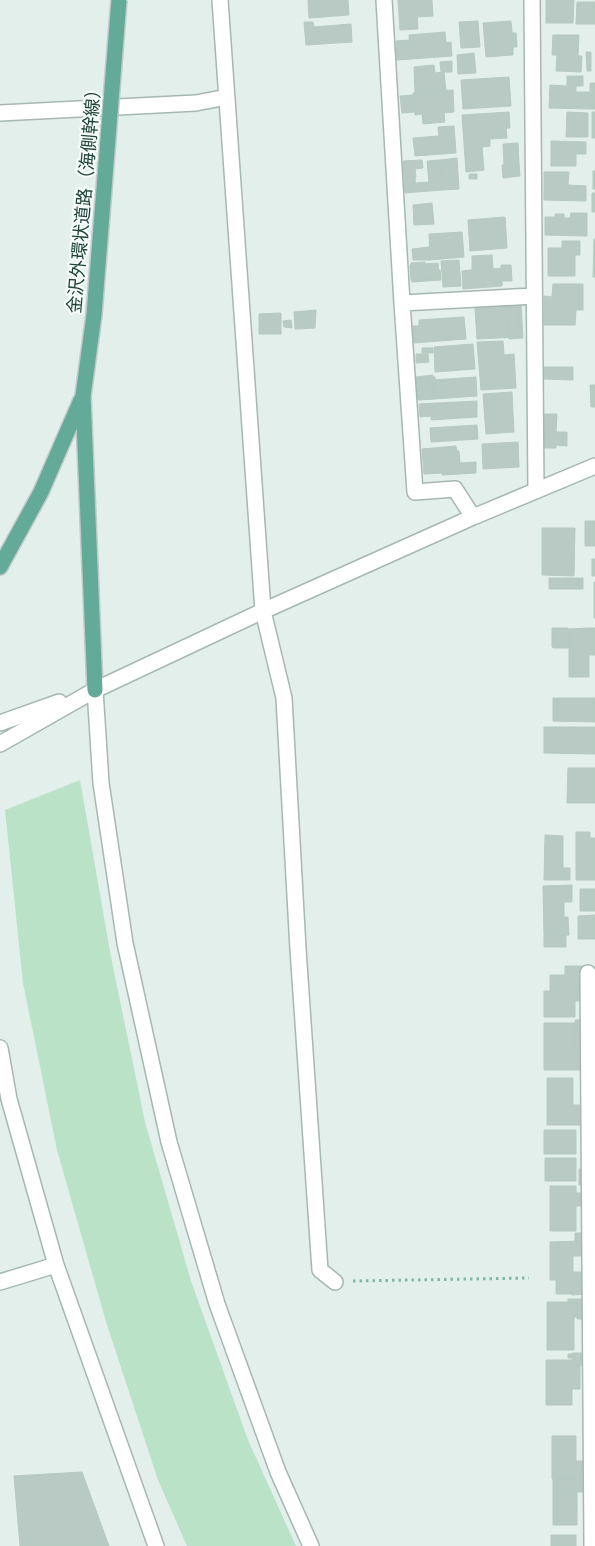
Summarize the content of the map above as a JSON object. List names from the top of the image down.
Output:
{
  "streets": {
    "main road": ["金沢外環状道路（海側幹線）"]
  }
}
